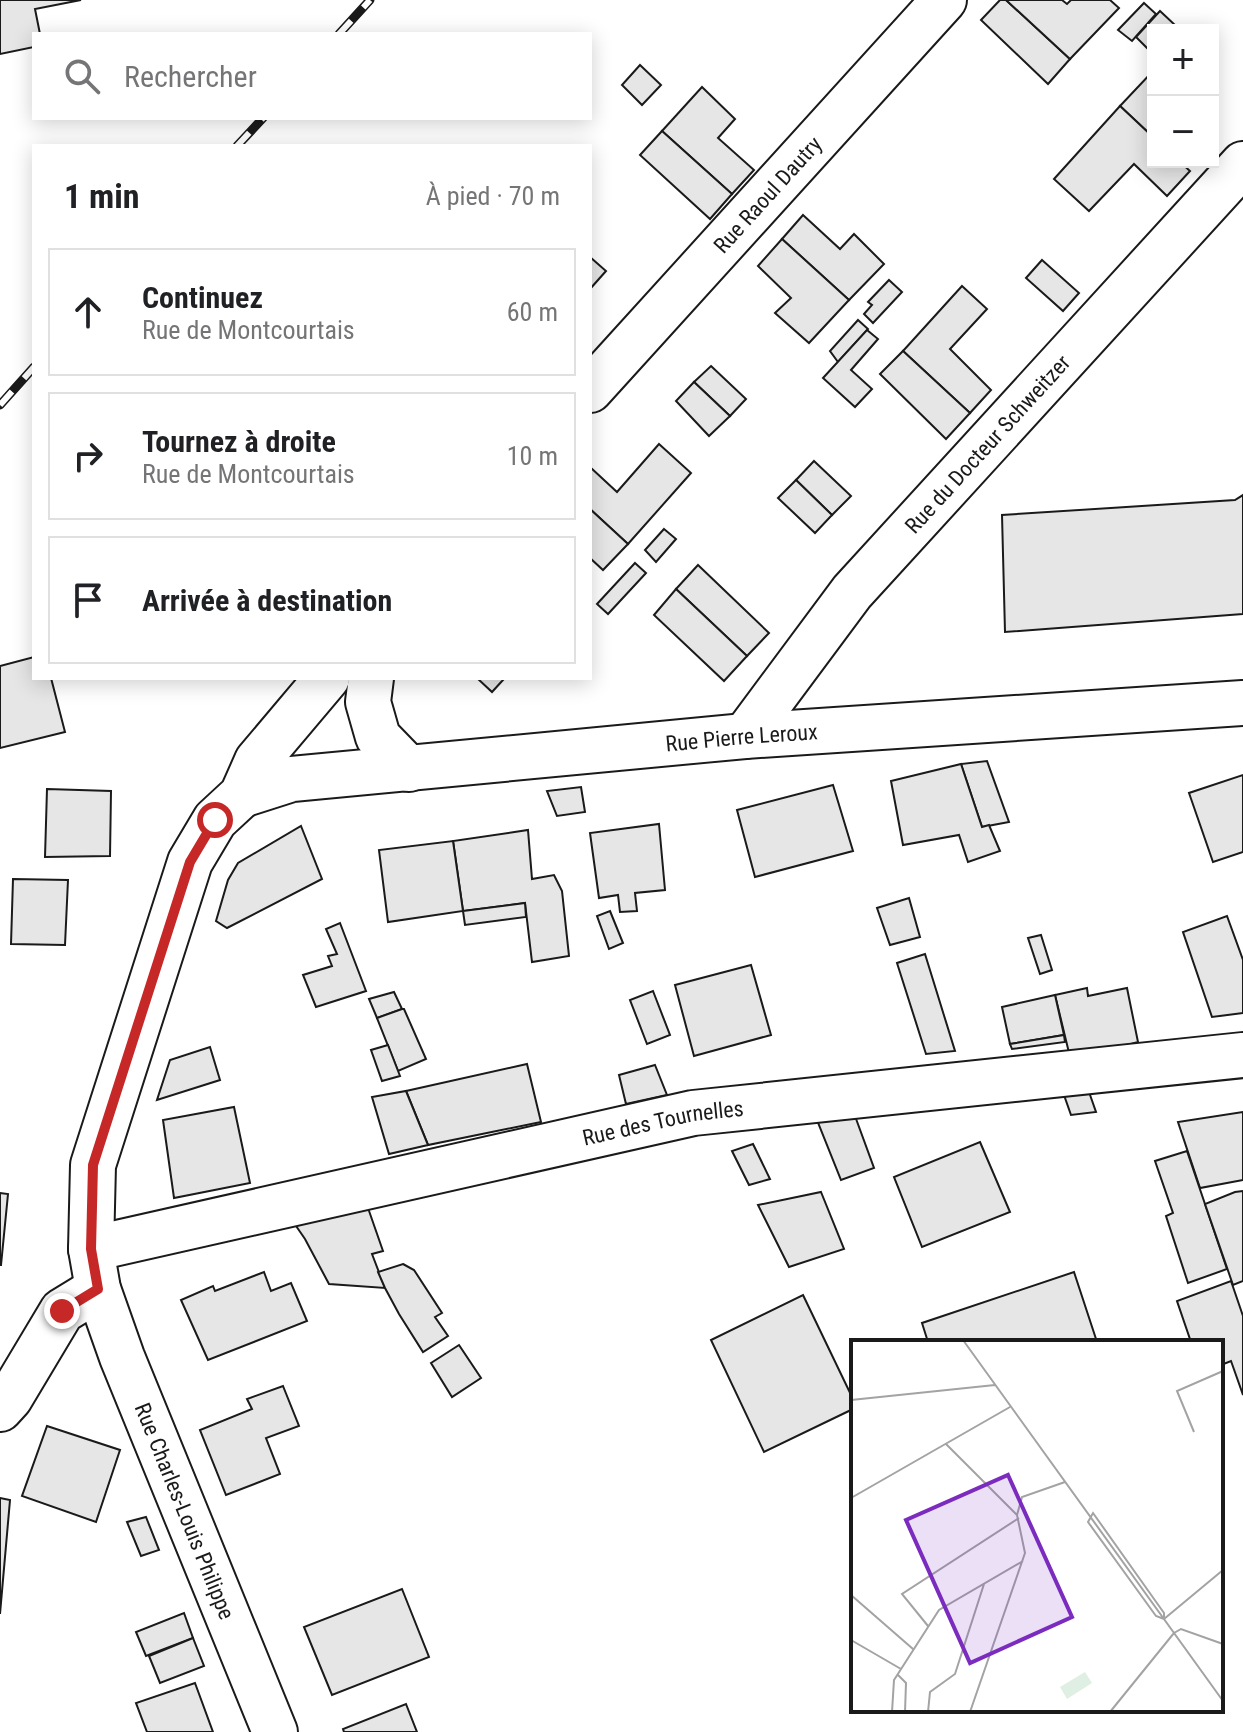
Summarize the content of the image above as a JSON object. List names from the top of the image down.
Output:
{
  "streets": {
    "street": [
      "Rue Raoul Dautry",
      "Rue du Docteur Schweitzer",
      "Rue Pierre Leroux",
      "Rue des Tournelles",
      "Rue Charles-Louis Philippe"
    ]
  },
  "crossings": [
    ["Rue du Docteur Schweitzer", "Rue Pierre Leroux"],
    ["Rue des Tournelles", "Rue Charles-Louis Philippe"]
  ],
  "page": {
    "map_buttons": ["+", "−"],
    "search": "Rechercher",
    "heading": ["1 min", "À pied · 70 m"],
    "list": [
      ["Continuez", "Rue de Montcourtais", "60 m"],
      ["Tournez à droite", "Rue de Montcourtais", "10 m"],
      "Arrivée à destination"
    ]
  }
}
